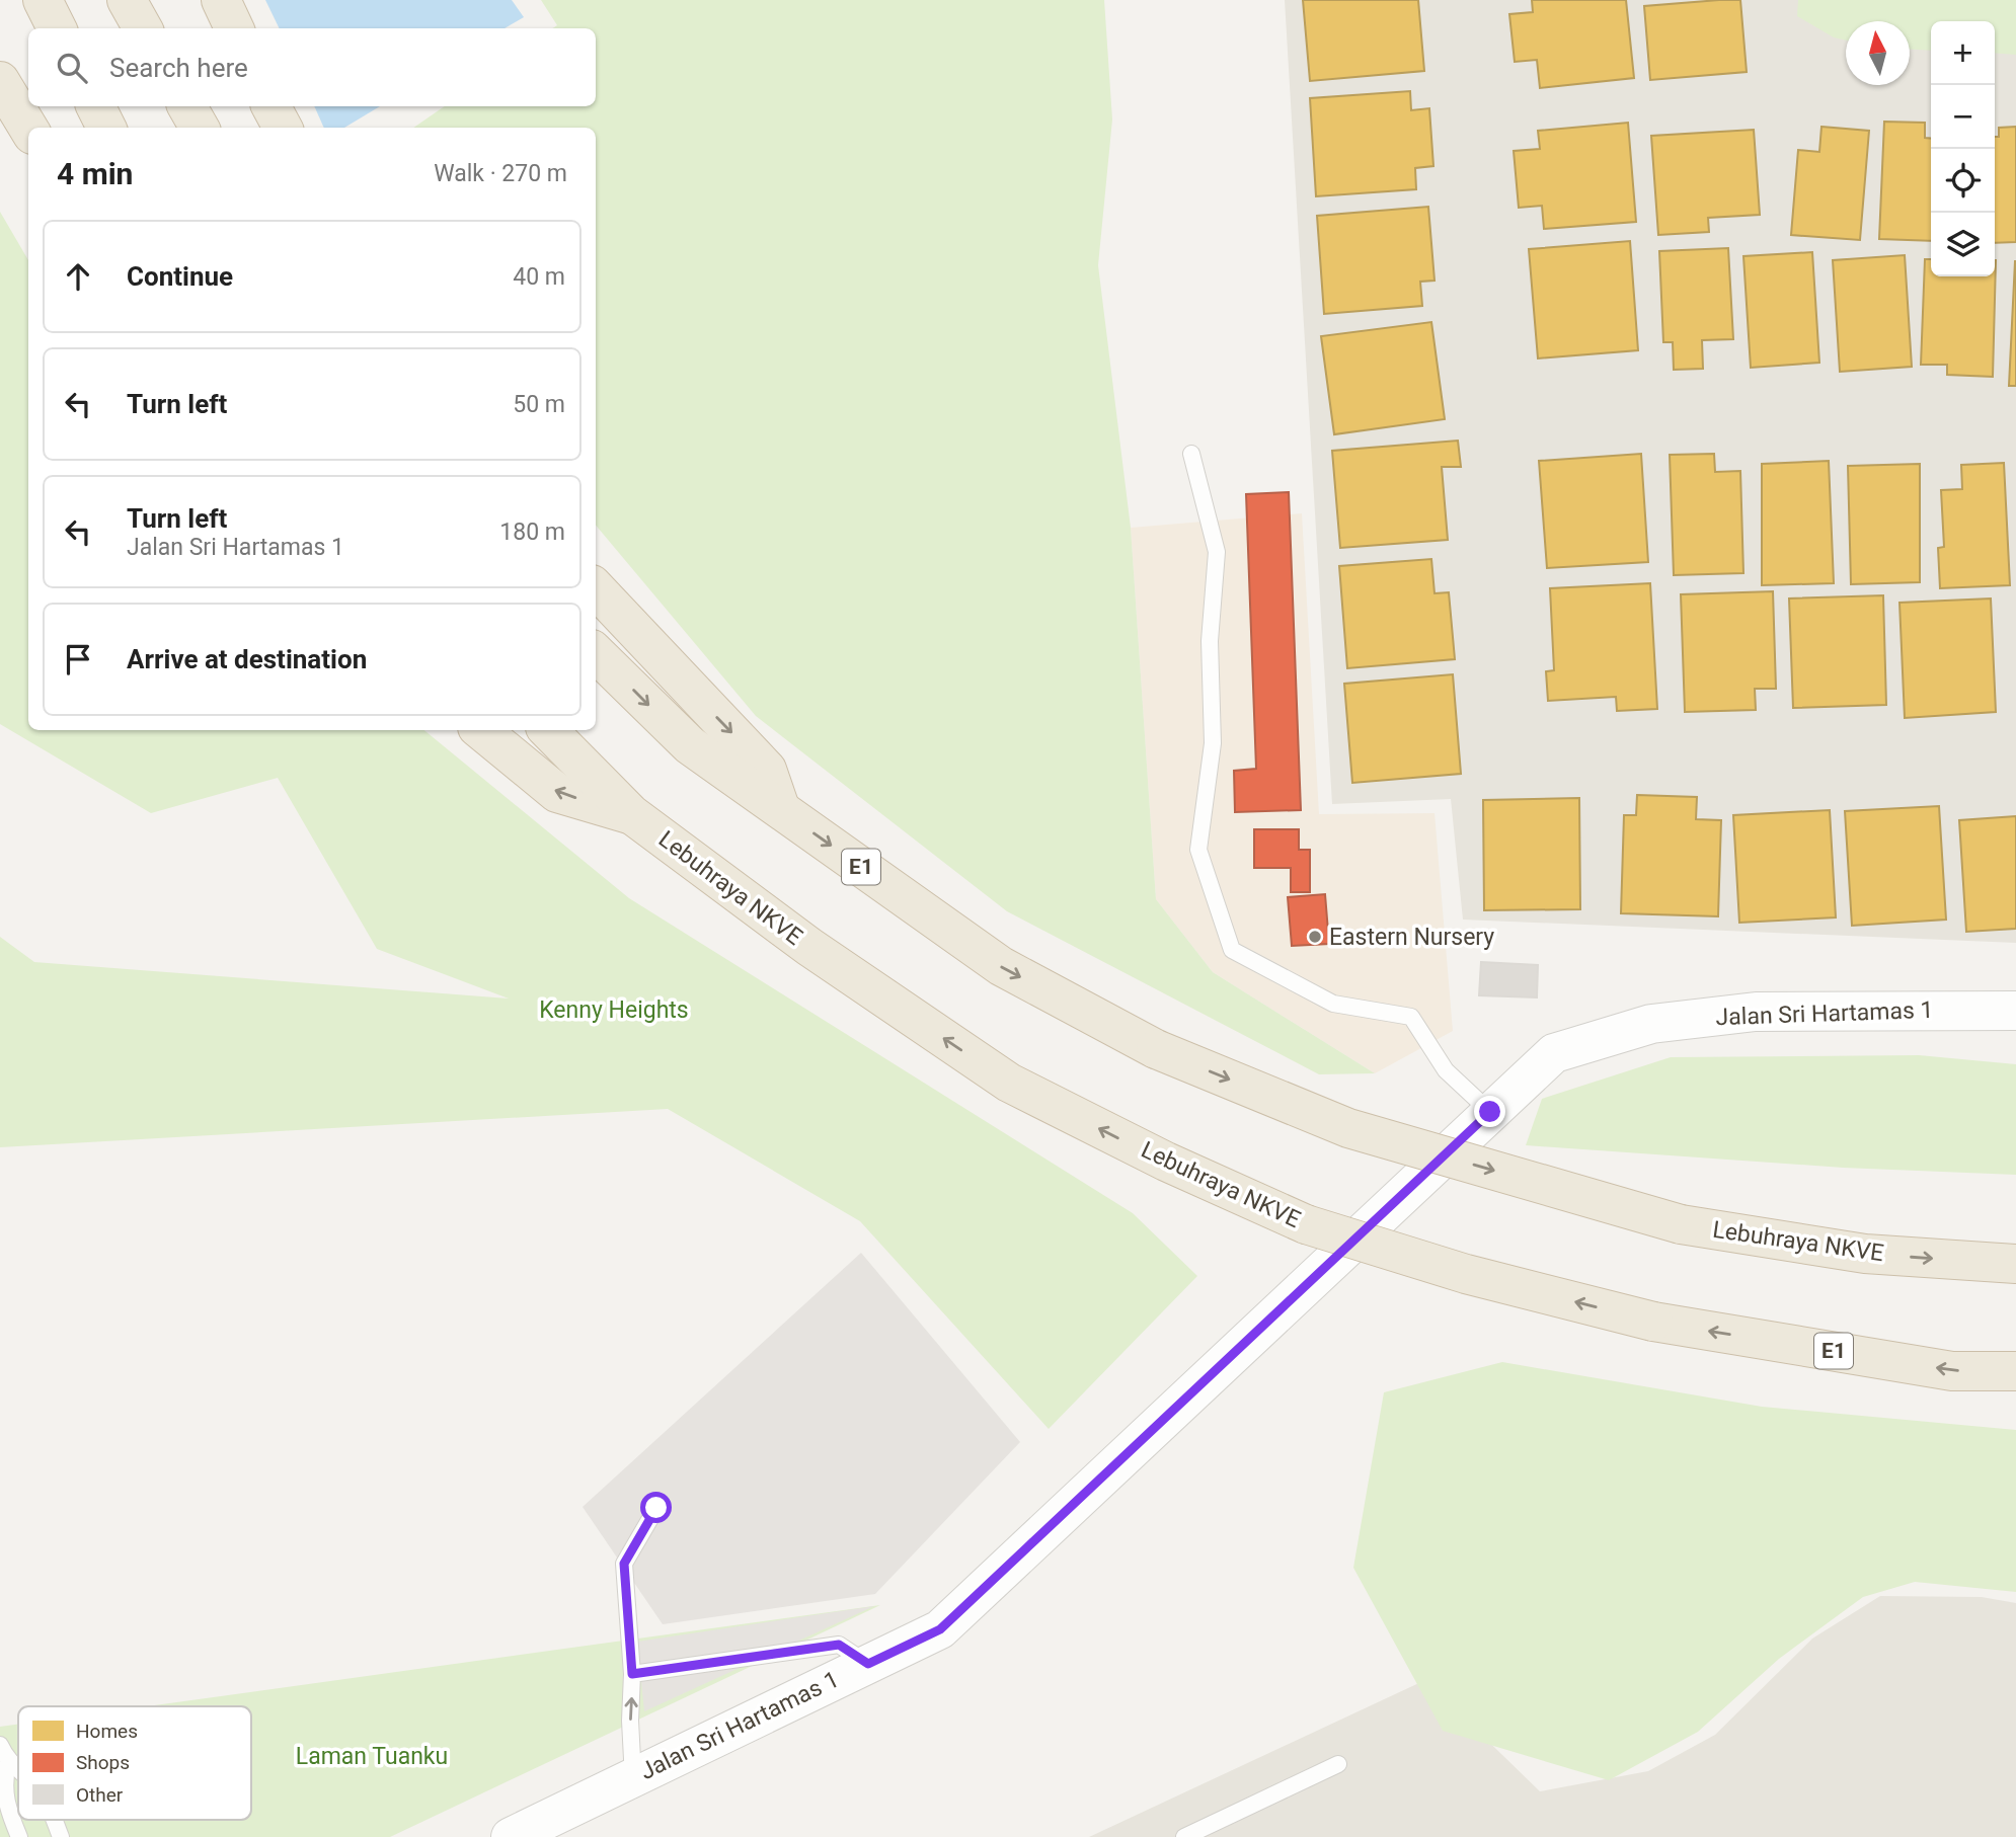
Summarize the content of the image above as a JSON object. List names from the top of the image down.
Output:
{
  "streets": {
    "highway": ["E1", "Lebuhraya NKVE"],
    "street": ["Jalan Sri Hartamas 1"]
  },
  "parks": ["Kenny Heights", "Laman Tuanku"],
  "places": ["Eastern Nursery"],
  "legend": ["Homes", "Shops", "Other"],
  "north": "top",
  "page": {
    "map_buttons": ["+", "−"],
    "search": "Search here",
    "heading": ["4 min", "Walk · 270 m"],
    "list": [
      ["Continue", "40 m"],
      ["Turn left", "50 m"],
      ["Turn left", "Jalan Sri Hartamas 1", "180 m"],
      "Arrive at destination"
    ]
  }
}
